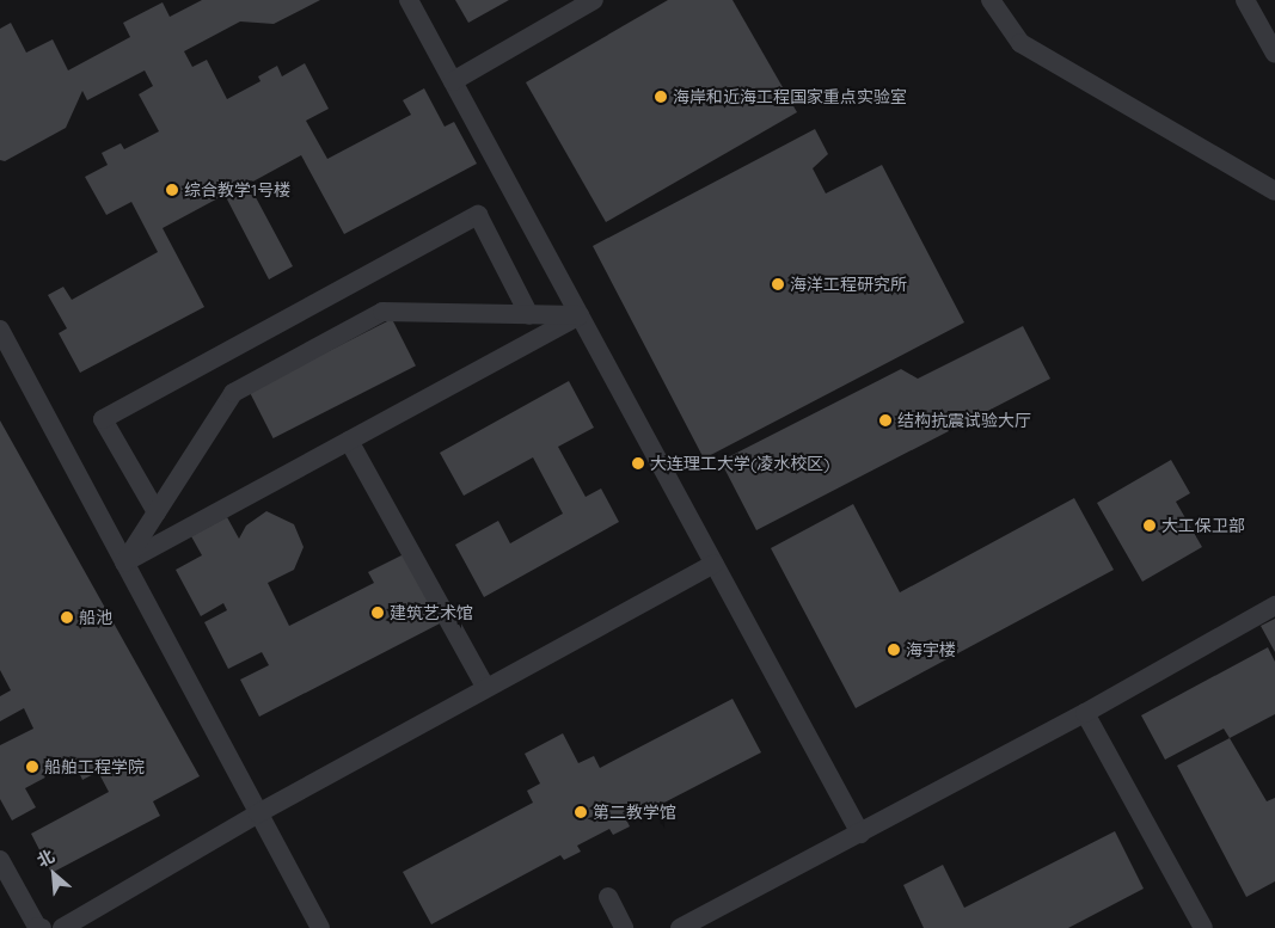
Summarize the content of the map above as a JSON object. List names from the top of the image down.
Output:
{
  "places": [
    "海岸和近海工程国家重点实验室",
    "综合教学1号楼",
    "海洋工程研究所",
    "结构抗震试验大厅",
    "大连理工大学(凌水校区)",
    "大工保卫部",
    "建筑艺术馆",
    "船池",
    "海宇楼",
    "船舶工程学院",
    "第二教学馆"
  ],
  "north": "top left"
}
